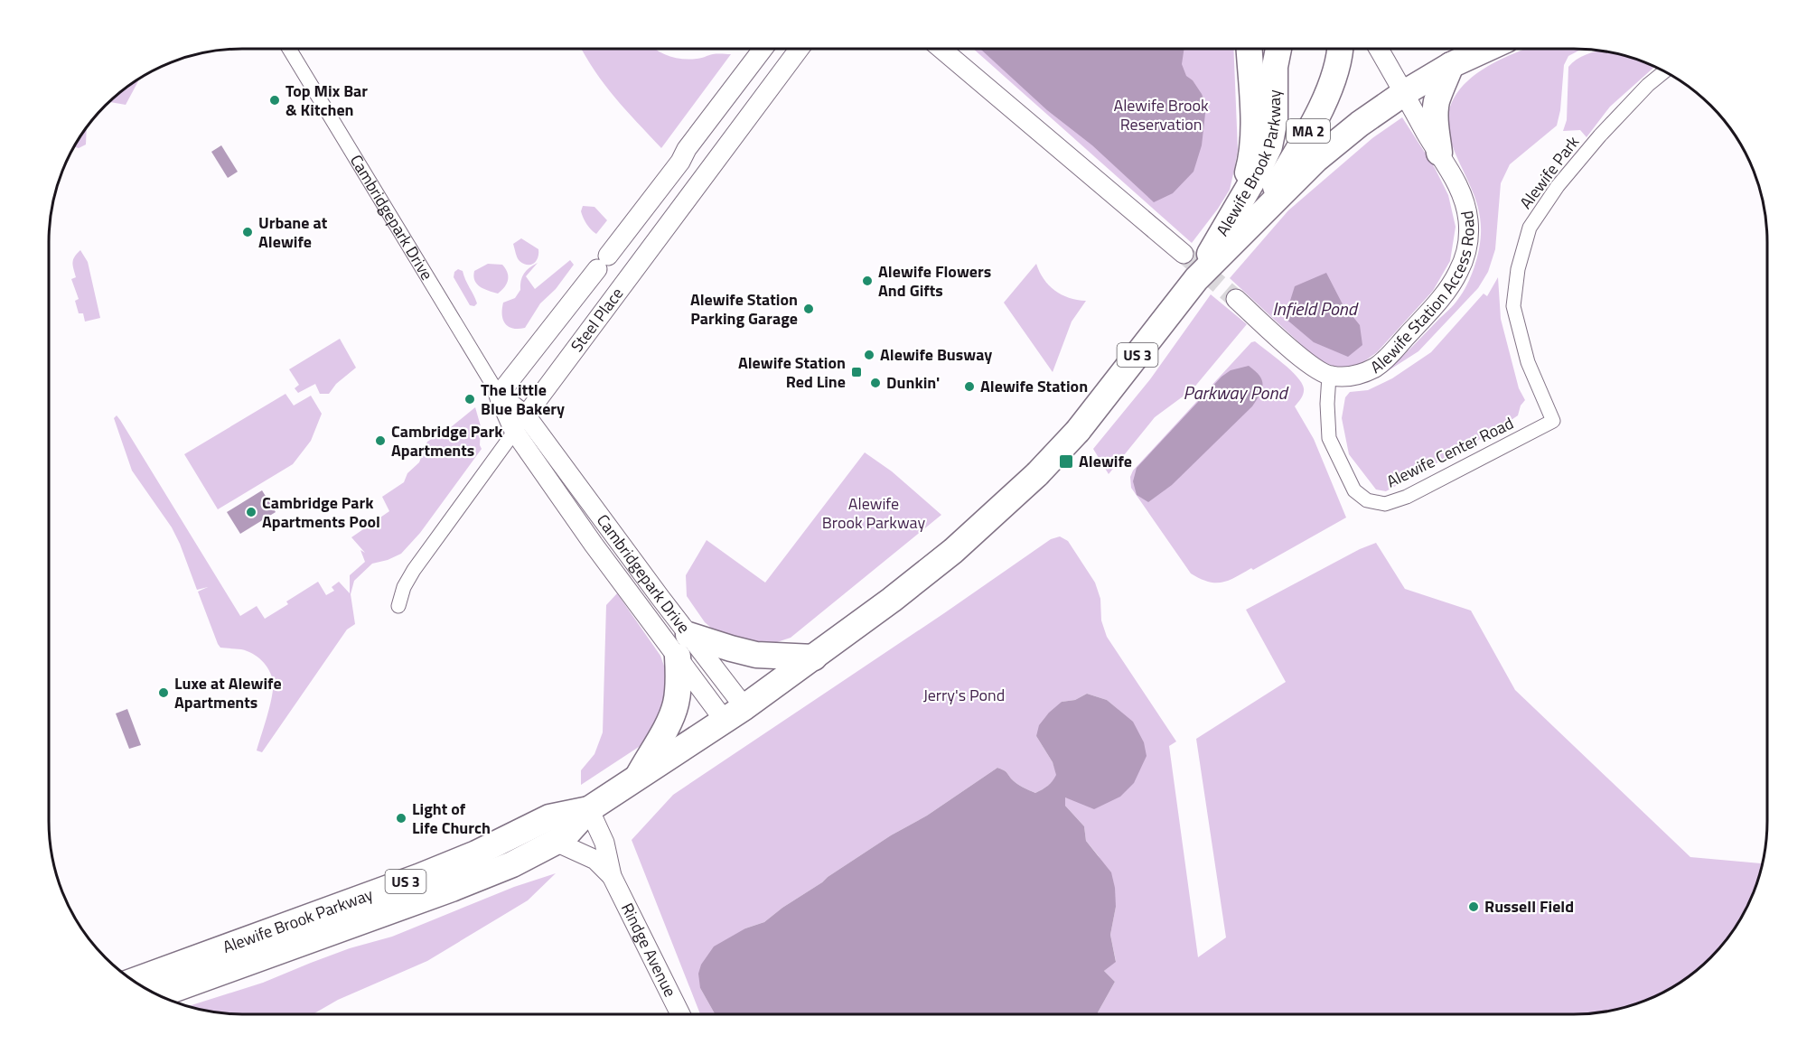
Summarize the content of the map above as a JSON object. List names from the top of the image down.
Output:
{
  "streets": {
    "highway": ["MA 2", "Alewife Brook Parkway", "US 3"],
    "main road": [
      "Cambridgepark Drive",
      "Alewife Station Access Road",
      "Steel Place",
      "Rindge Avenue"
    ],
    "street": ["Alewife Park", "Alewife Center Road"]
  },
  "crossings": [
    ["MA 2", "Alewife Brook Parkway"],
    ["Alewife Brook Parkway", "Cambridgepark Drive"],
    ["Alewife Brook Parkway", "Alewife Station Access Road"],
    ["Alewife Brook Parkway", "Rindge Avenue"],
    ["Alewife Park", "Alewife Center Road"],
    ["Cambridgepark Drive", "Steel Place"],
    ["Alewife Station Access Road", "Alewife Center Road"]
  ],
  "water": ["Infield Pond", "Parkway Pond"],
  "parks": ["Alewife Brook Reservation", "Alewife Brook Parkway", "Jerry's Pond"],
  "places": {
    "other": [
      "Top Mix Bar & Kitchen",
      "Urbane at Alewife",
      "Alewife Flowers And Gifts",
      "Alewife Station Parking Garage",
      "Alewife Busway",
      "Dunkin'",
      "Alewife Station",
      "The Little Blue Bakery",
      "Cambridge Park Apartments",
      "Cambridge Park Apartments Pool",
      "Luxe at Alewife Apartments",
      "Light of Life Church",
      "Russell Field"
    ],
    "transit": ["Alewife Station Red Line", "Alewife"]
  }
}
